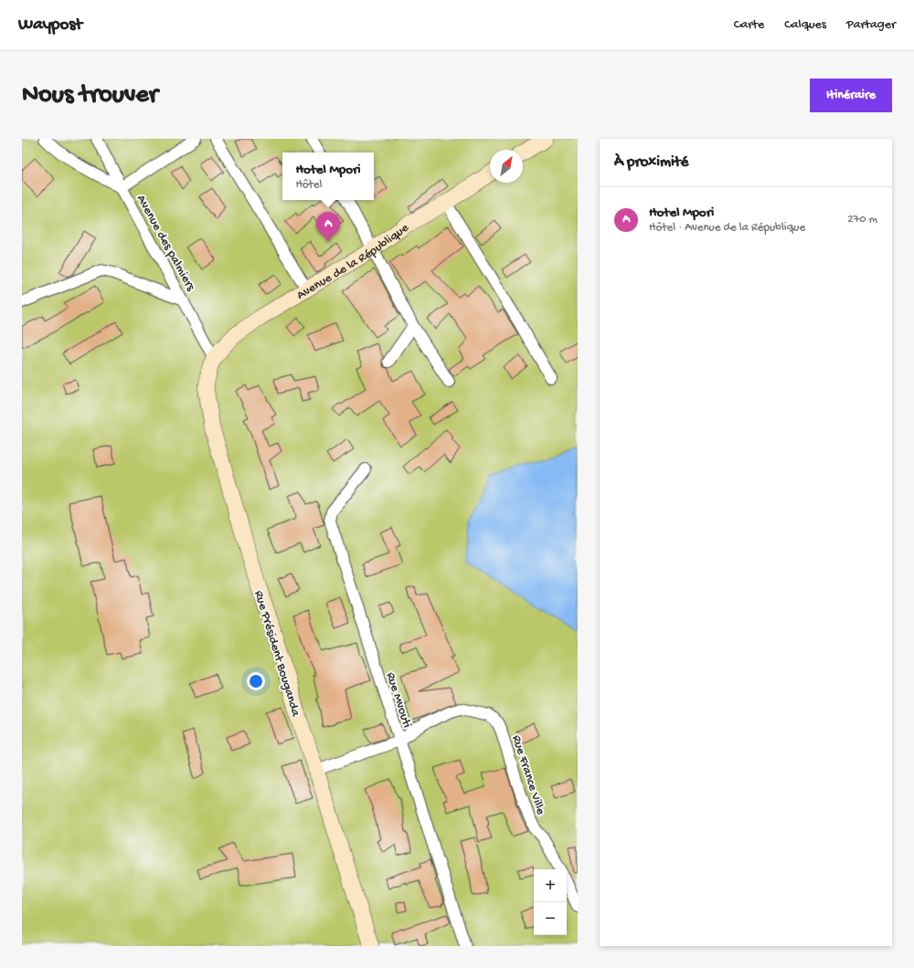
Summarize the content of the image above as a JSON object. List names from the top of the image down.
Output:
{
  "streets": {
    "street": [
      "Avenue des palmiers",
      "Avenue de la République",
      "Rue Président Bouganda",
      "Rue Mvouti",
      "Rue France Ville"
    ]
  },
  "crossings": [
    ["Avenue des palmiers", "Avenue de la République"],
    ["Avenue des palmiers", "Rue Président Bouganda"],
    ["Avenue de la République", "Rue Président Bouganda"],
    ["Rue Mvouti", "Rue France Ville"]
  ],
  "north": "top right",
  "page": {
    "header": "Waypost",
    "nav": ["Carte", "Calques", "Partager"],
    "buttons": "Itinéraire",
    "title": "Nous trouver",
    "heading": "À proximité",
    "popup": ["Hotel Mpori", "Hôtel"],
    "list": [
      {
        "mark": "A",
        "name": "Hotel Mpori",
        "note": "Hôtel · Avenue de la République",
        "value": "270 m"
      }
    ],
    "pins": "A",
    "map_buttons": ["+", "−"]
  }
}
